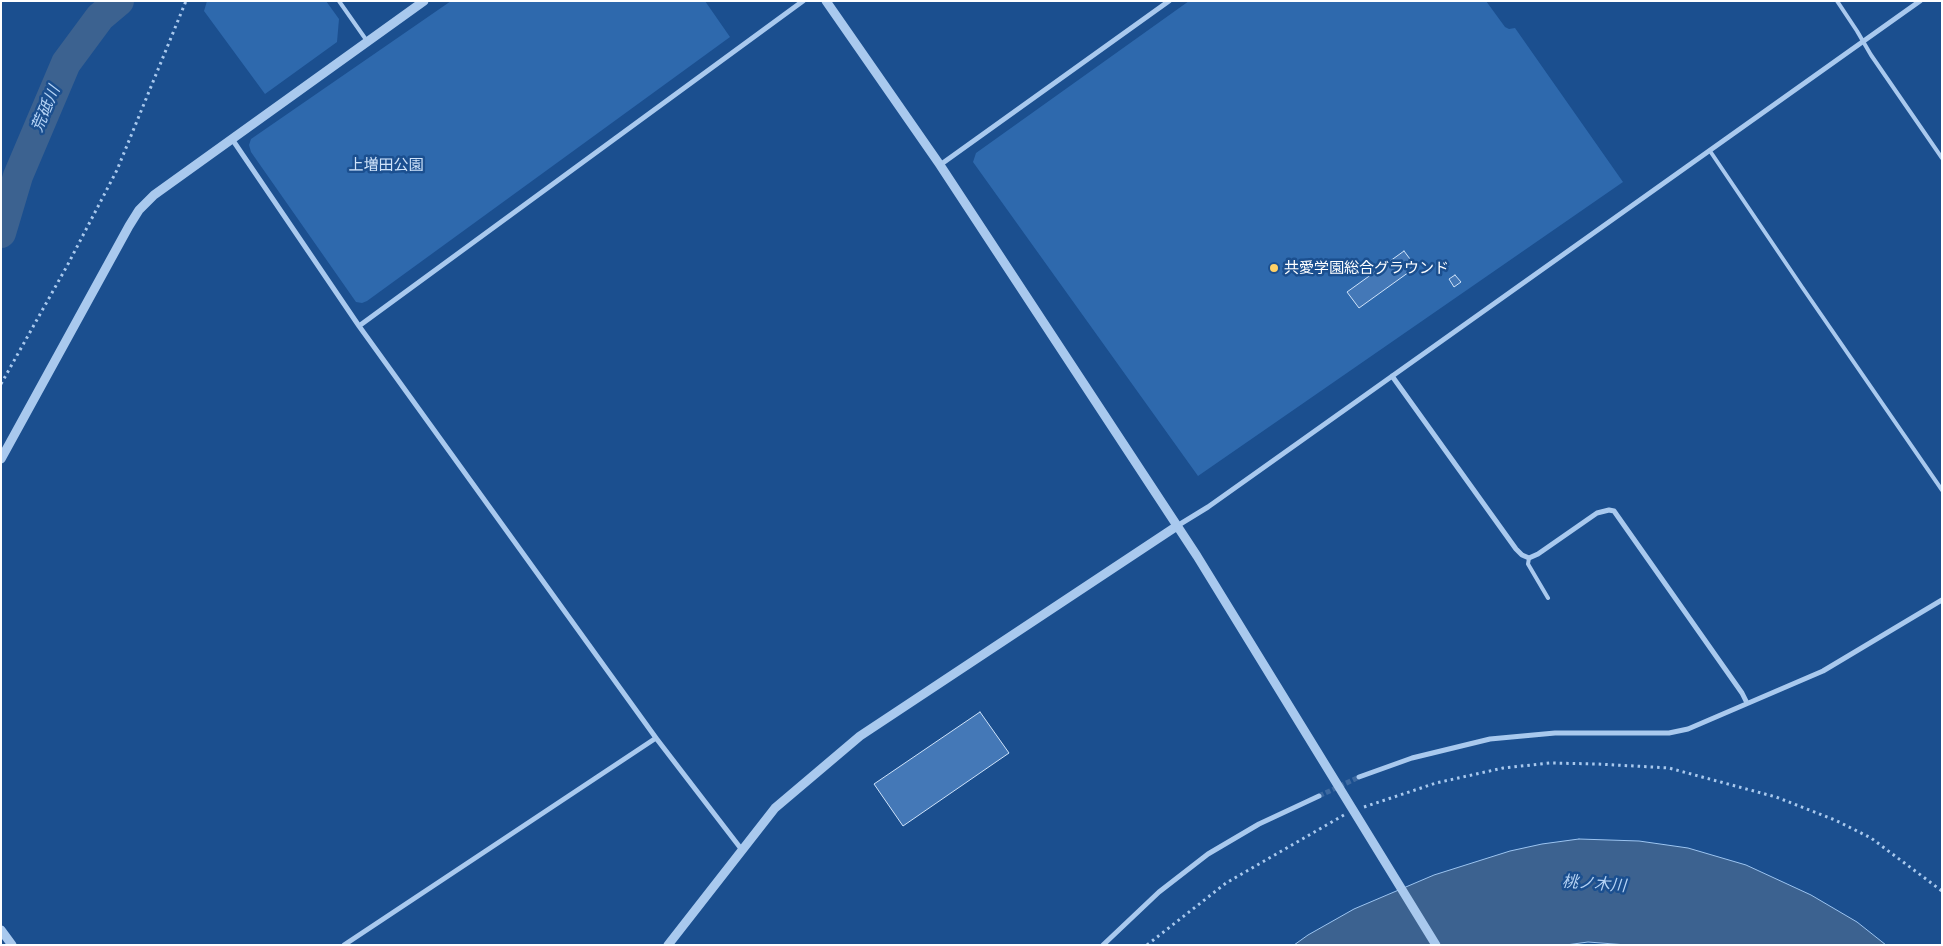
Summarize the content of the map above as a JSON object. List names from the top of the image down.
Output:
{
  "water": ["荒砥川", "桃ノ木川"],
  "parks": ["上増田公園"],
  "places": ["共愛学園総合グラウンド"]
}
